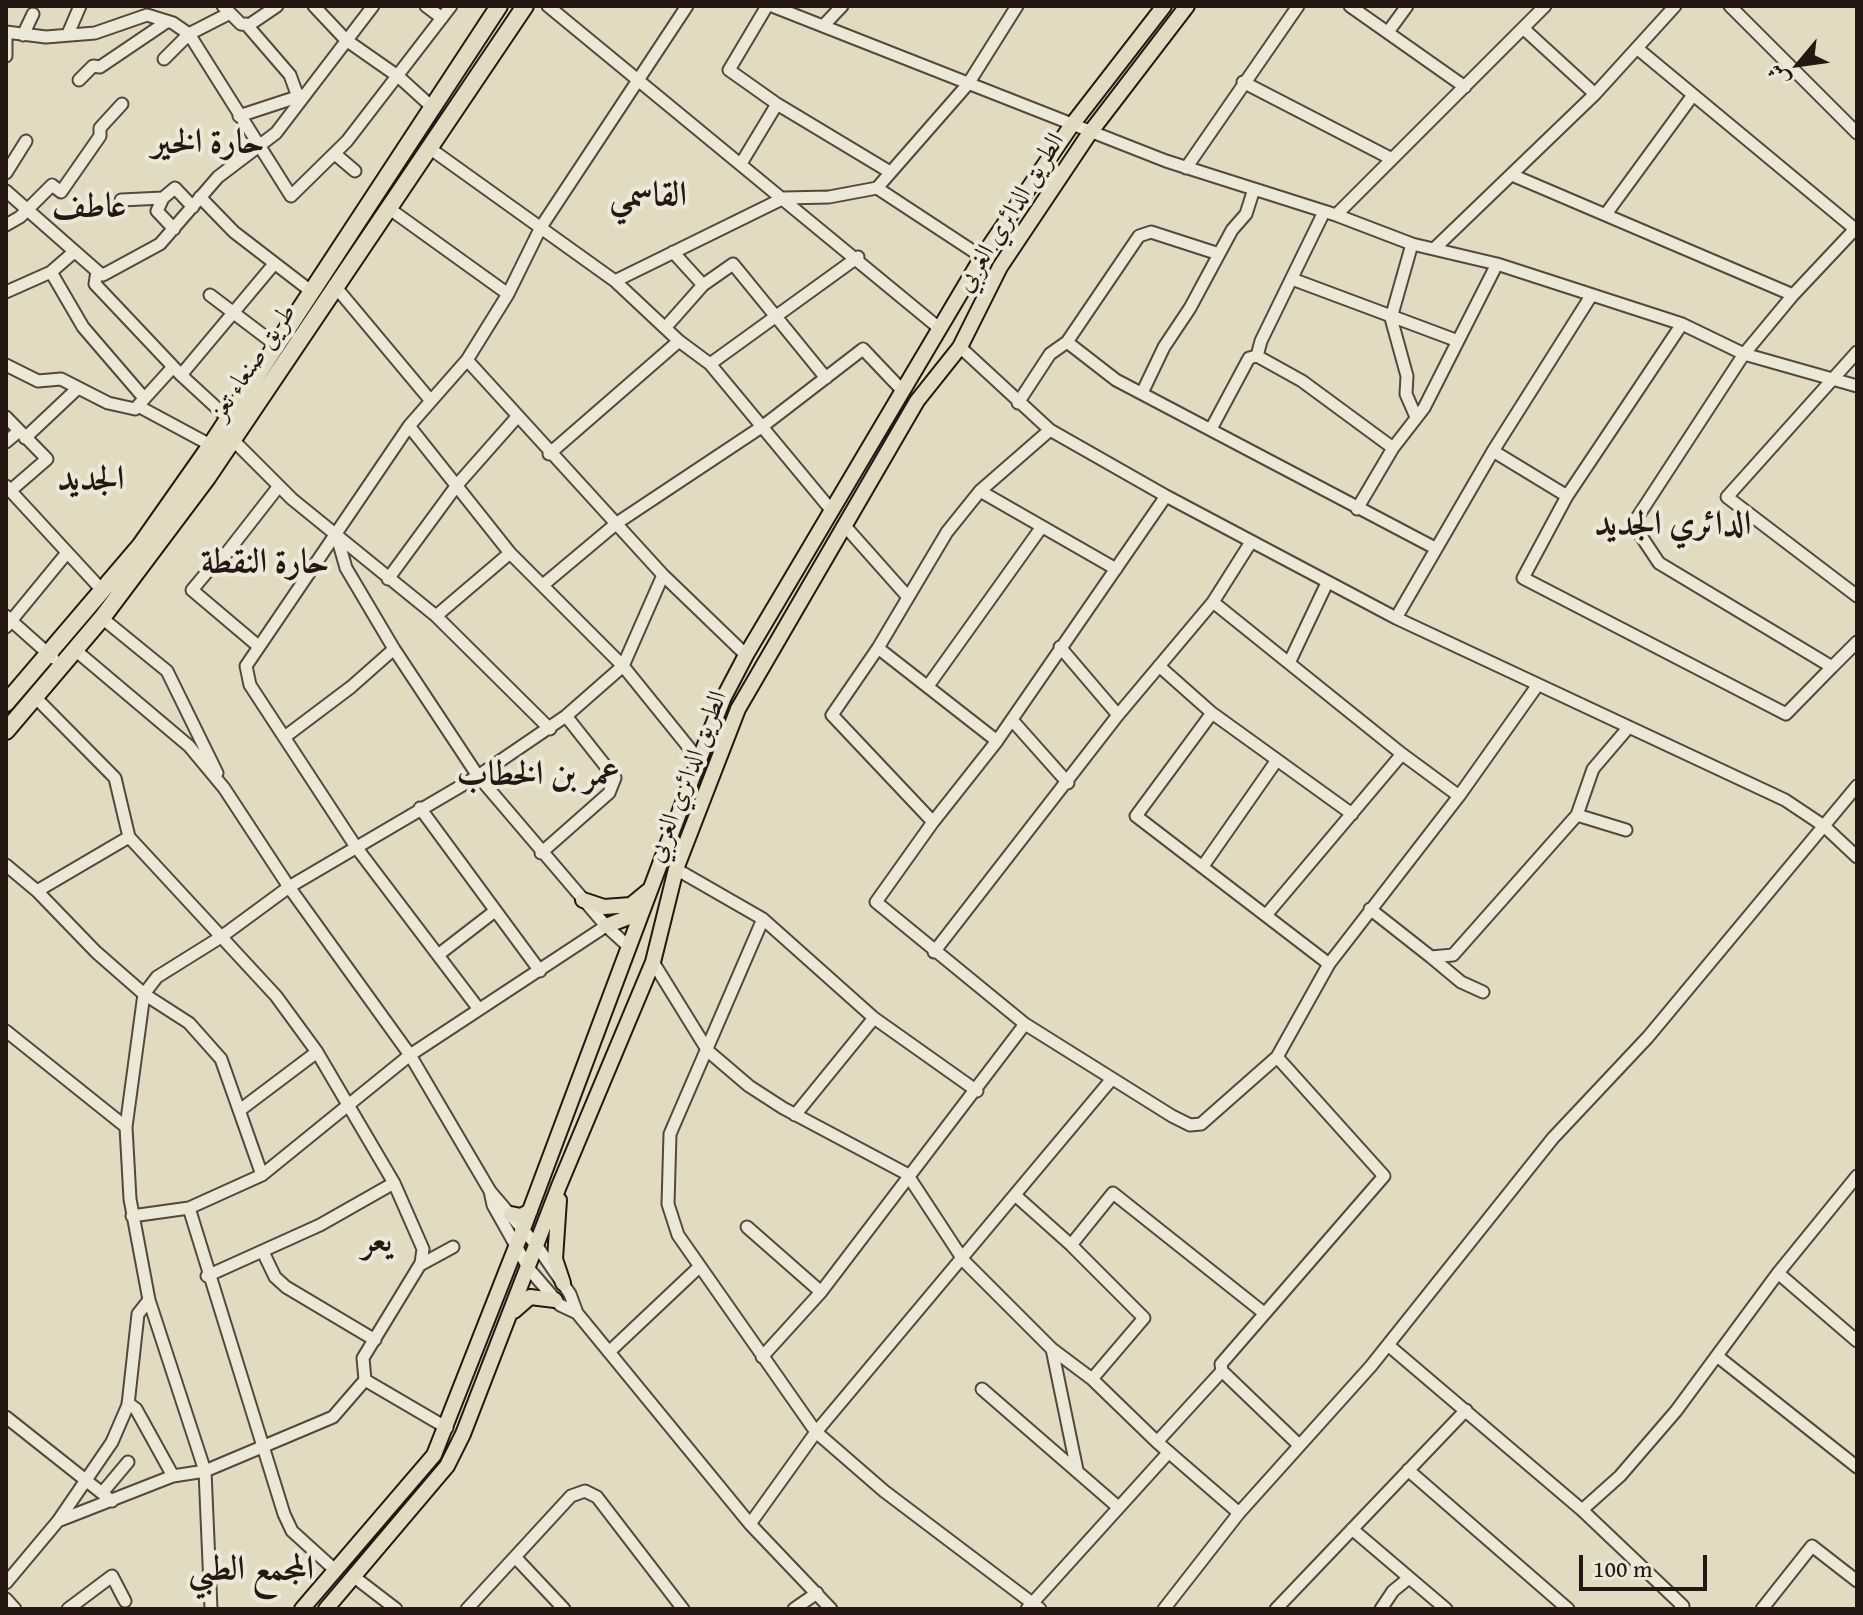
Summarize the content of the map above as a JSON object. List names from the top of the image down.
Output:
{
  "streets": {
    "highway": ["طريق صنعاء تعز"],
    "main road": ["الطريق الدائري الغربي"]
  },
  "districts": [
    "حارة الخير",
    "القاسمي",
    "عاطف",
    "الجديد",
    "الدائري الجديد",
    "حارة النقطة",
    "عمر بن الخطاب",
    "يعر",
    "المجمع الطبي"
  ],
  "scale_bar": "100 m",
  "north": "bottom left"
}
